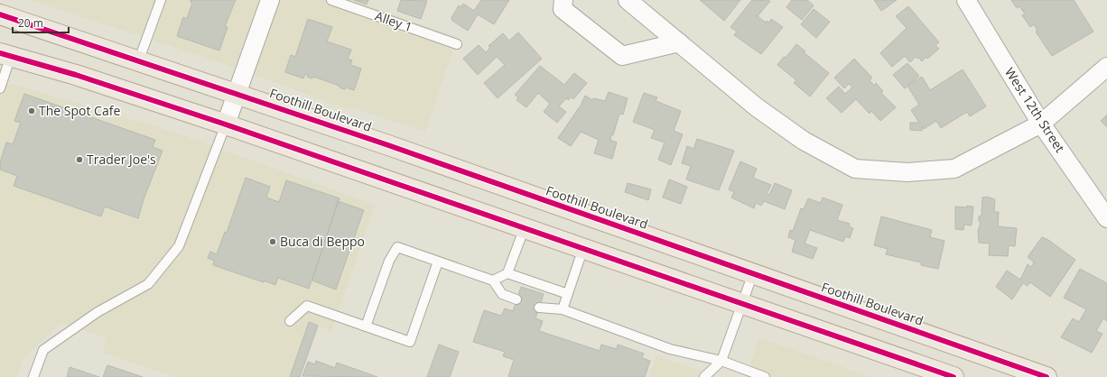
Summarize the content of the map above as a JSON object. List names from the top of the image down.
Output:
{
  "streets": {
    "main road": ["Foothill Boulevard"],
    "street": ["West 12th Street"],
    "lane": ["Alley 1"]
  },
  "places": ["The Spot Cafe", "Trader Joe's", "Buca di Beppo"],
  "scale_bar": "20 m"
}
